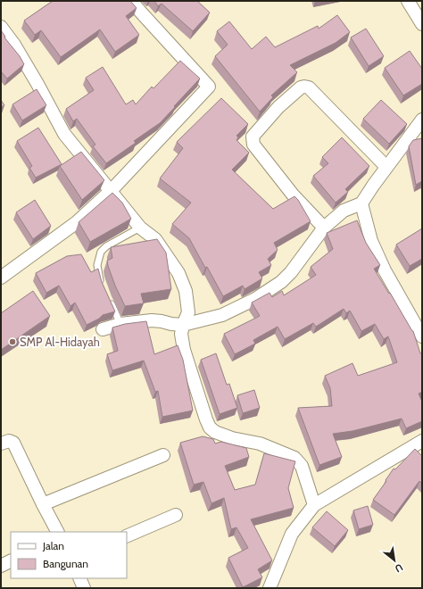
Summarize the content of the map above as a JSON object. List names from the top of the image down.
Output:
{
  "places": ["SMP Al-Hidayah"],
  "legend": ["Jalan", "Bangunan"],
  "north": "bottom right"
}
